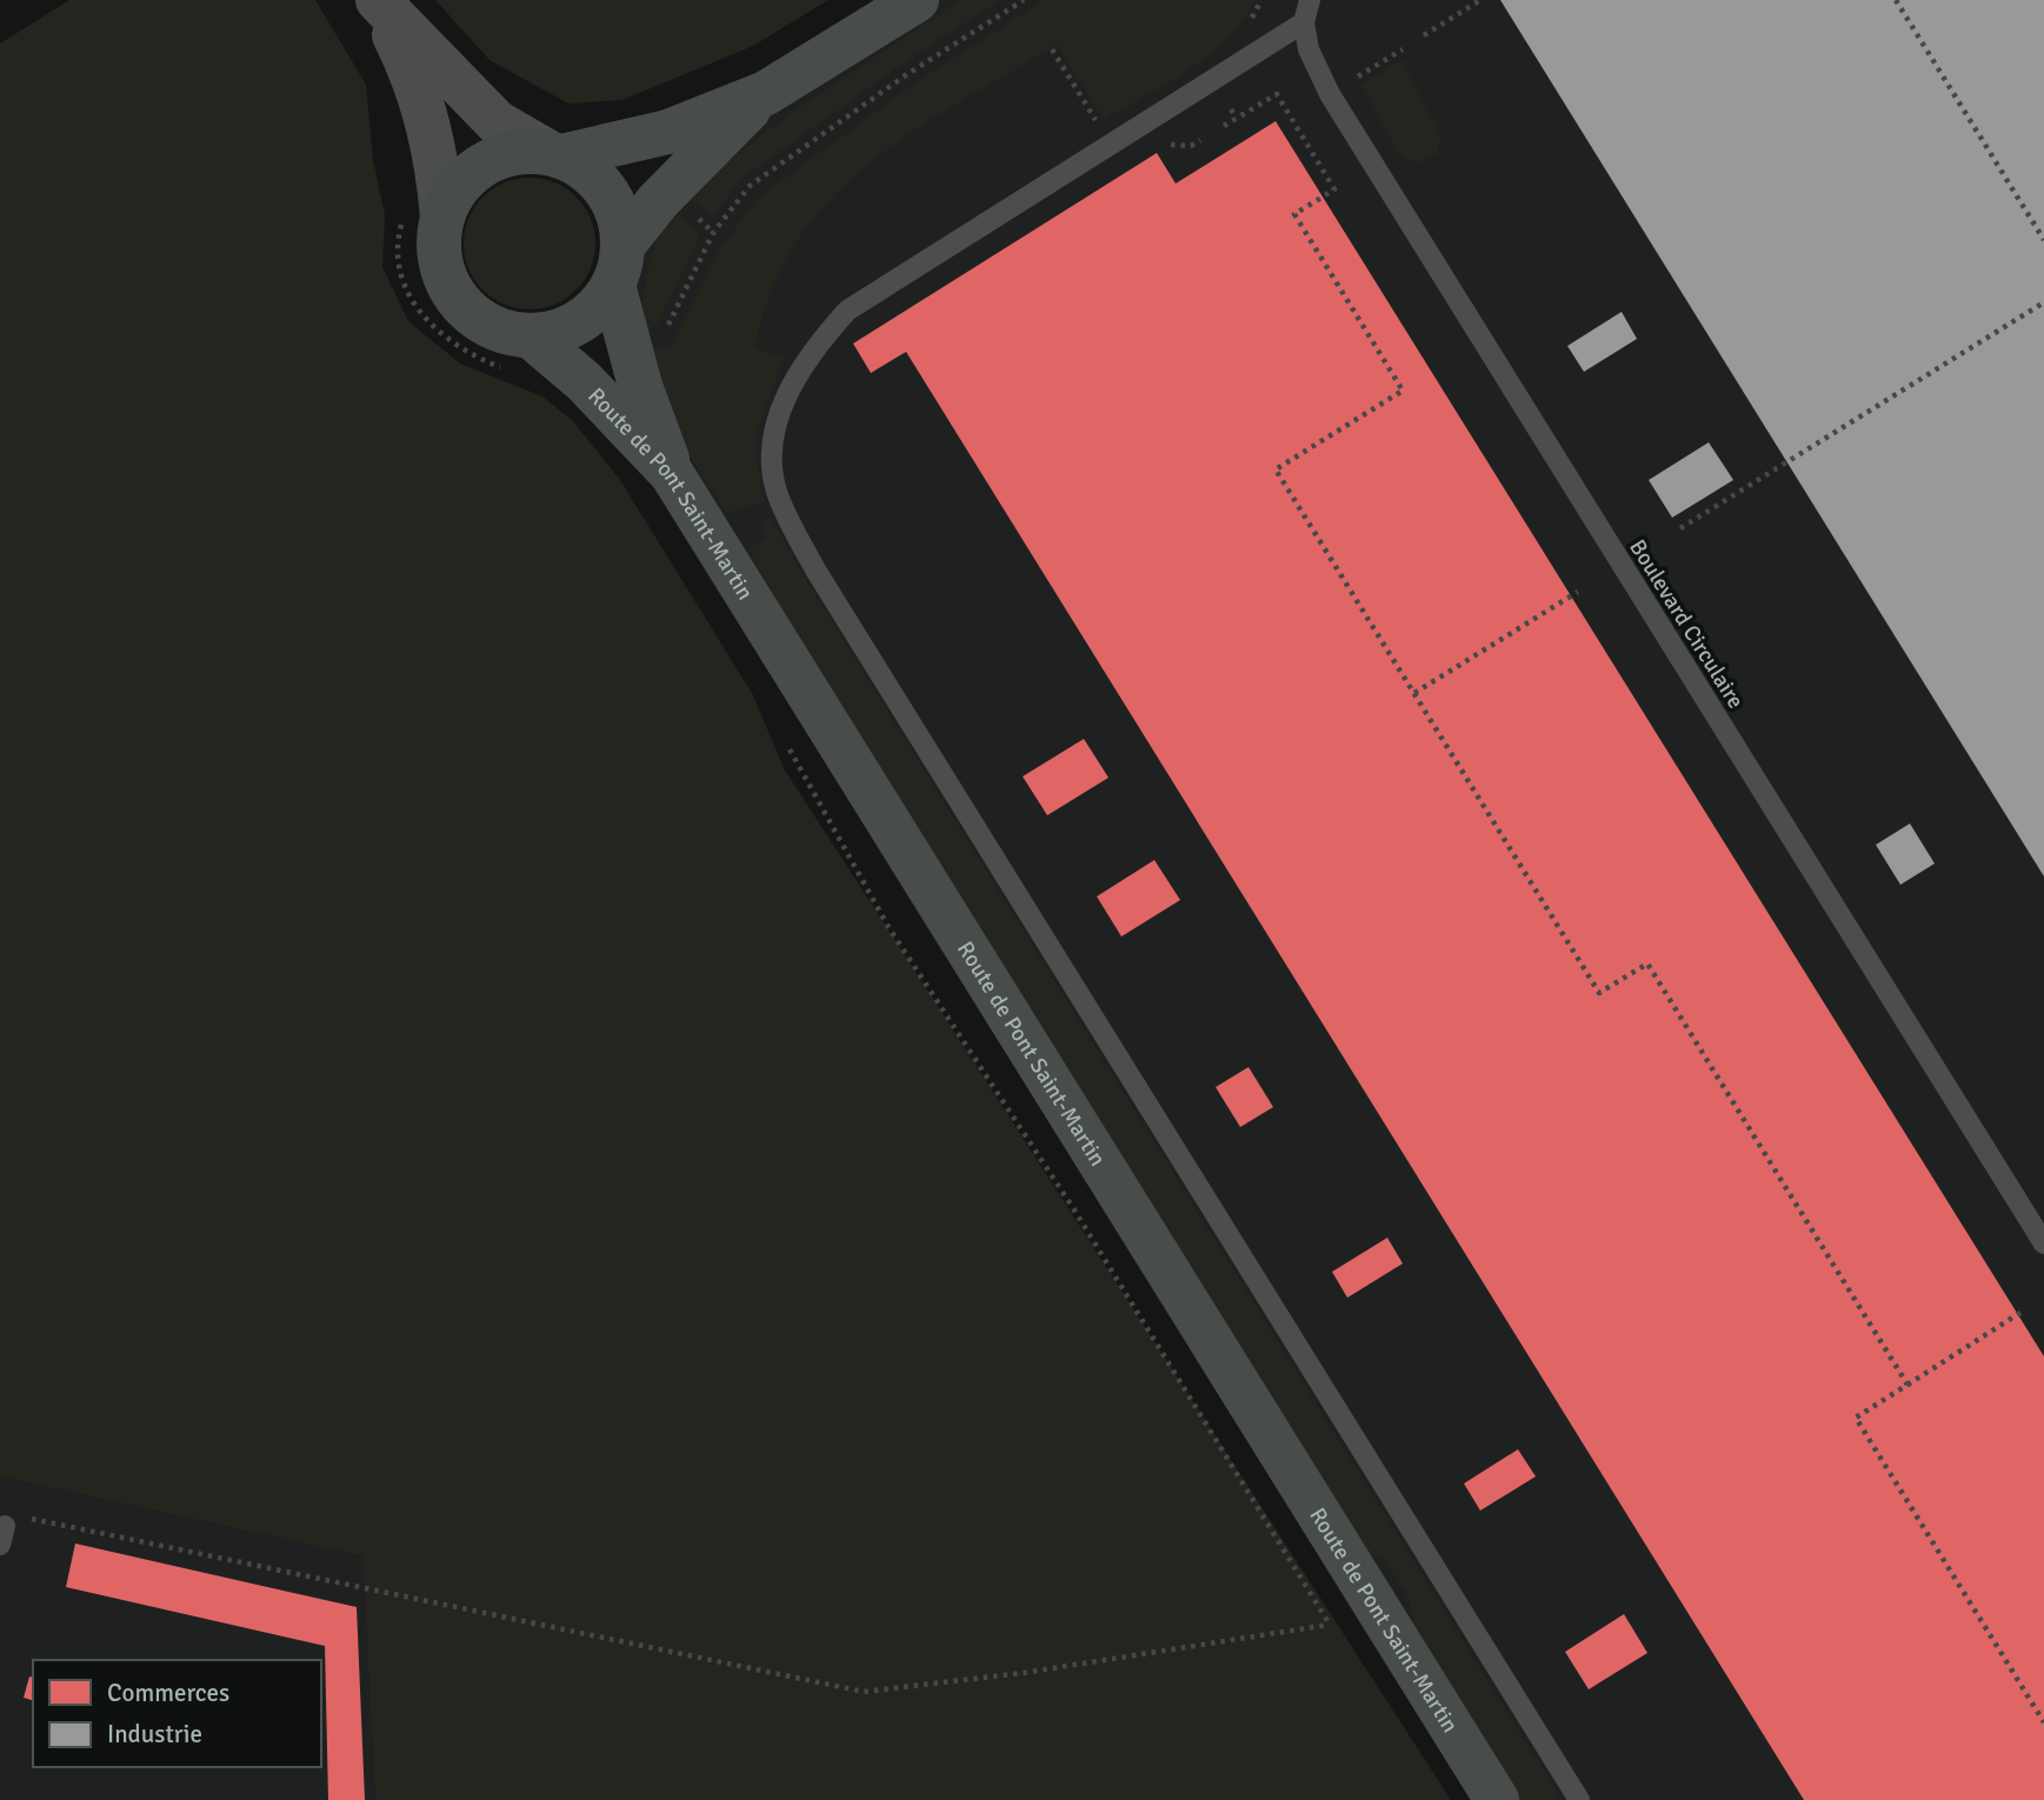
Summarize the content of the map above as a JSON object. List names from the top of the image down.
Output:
{
  "streets": {
    "main road": ["Route de Pont Saint-Martin"],
    "lane": ["Boulevard Circulaire"]
  },
  "legend": ["Commerces", "Industrie"]
}
